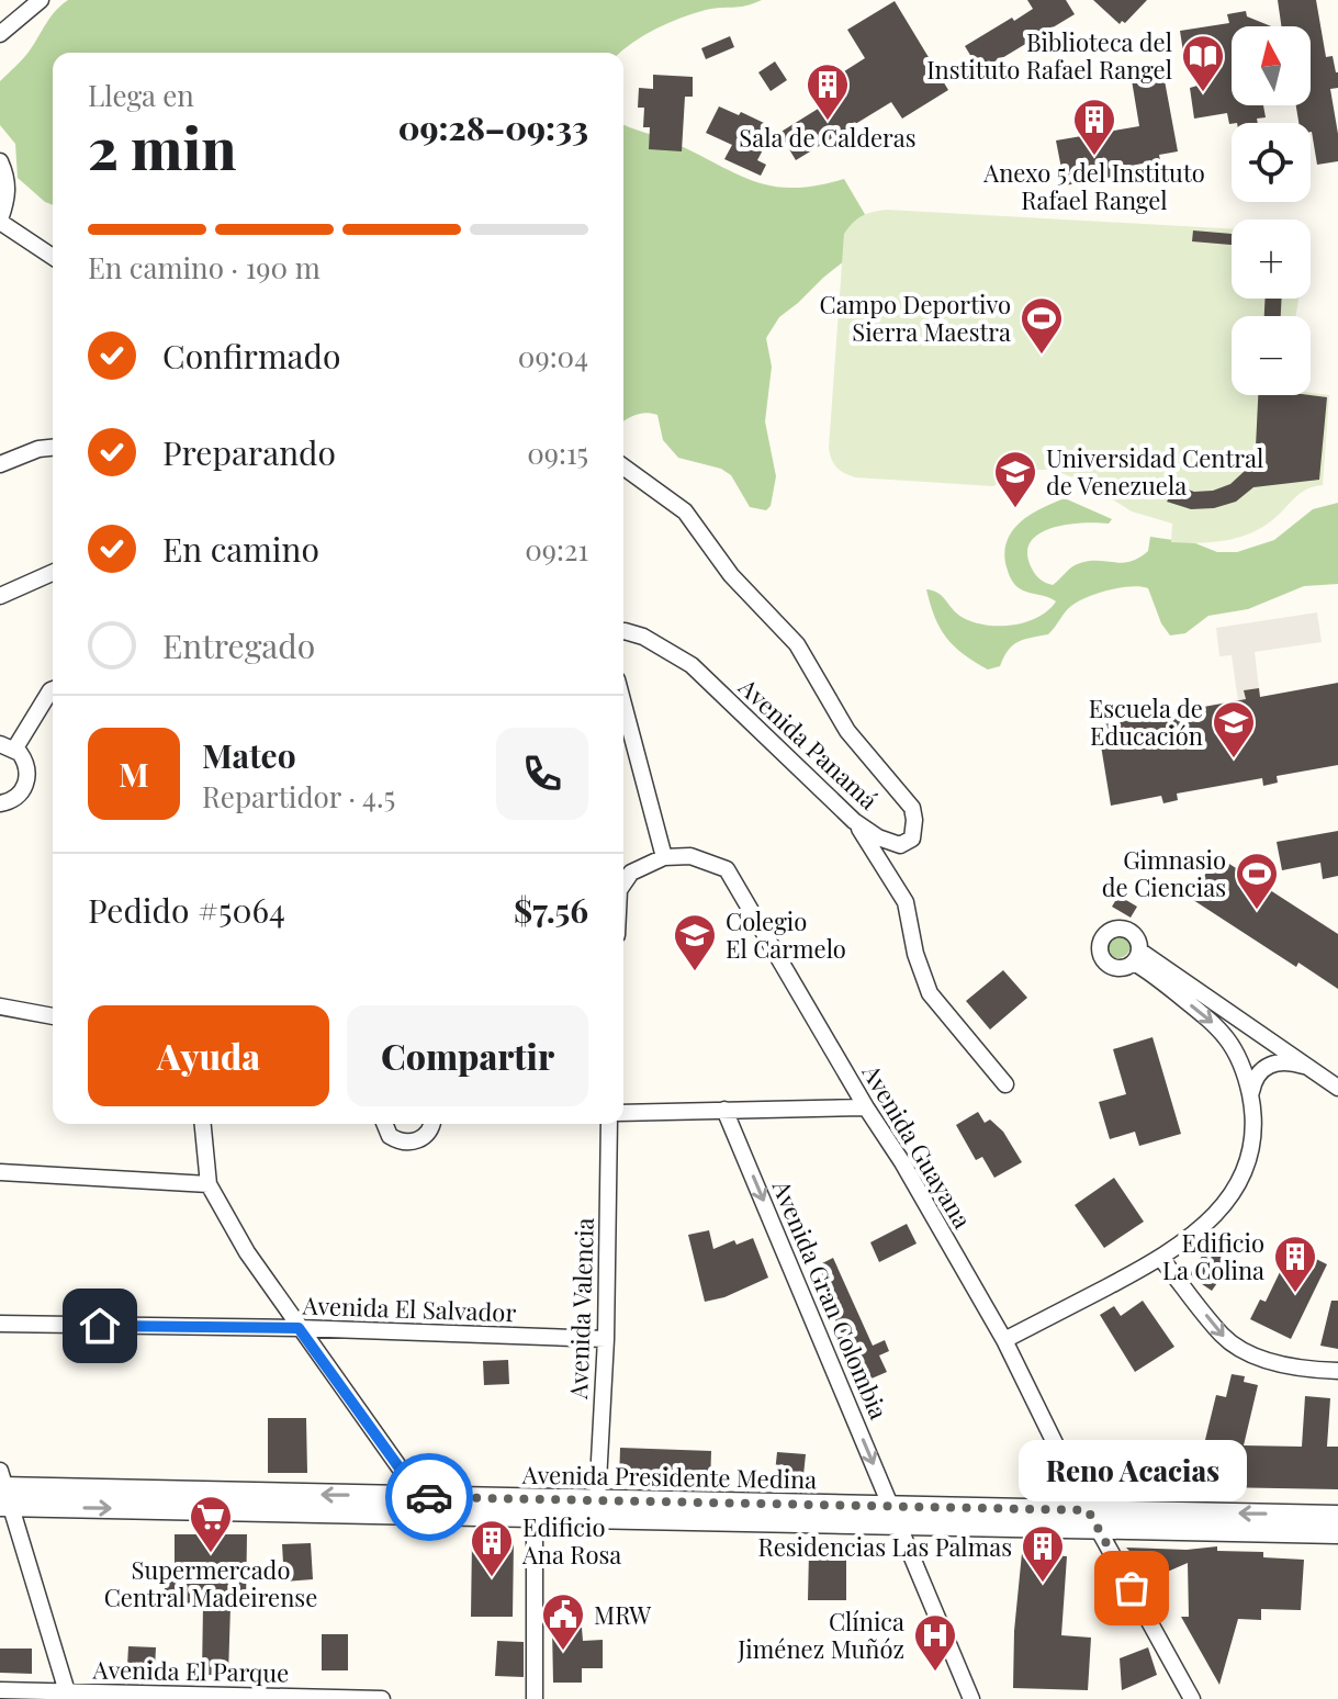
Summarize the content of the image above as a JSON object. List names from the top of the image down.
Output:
{
  "streets": {
    "street": [
      "Avenida Panamá",
      "Avenida Guayana",
      "Avenida Gran Colombia",
      "Avenida El Salvador",
      "Avenida Valencia",
      "Avenida Presidente Medina",
      "Avenida El Parque"
    ]
  },
  "crossings": [
    ["Avenida Guayana", "Avenida Presidente Medina"],
    ["Avenida Gran Colombia", "Avenida Presidente Medina"],
    ["Avenida El Salvador", "Avenida Valencia"],
    ["Avenida Valencia", "Avenida Presidente Medina"]
  ],
  "one_way": ["Avenida Gran Colombia"],
  "places": {
    "library": ["Biblioteca del Instituto Rafael Rangel"],
    "building": [
      "Sala de Calderas",
      "Anexo 5 del Instituto Rafael Rangel",
      "Edificio La Colina",
      "Edificio Ana Rosa",
      "Residencias Las Palmas"
    ],
    "sports": ["Campo Deportivo Sierra Maestra", "Gimnasio de Ciencias"],
    "school or university": ["Universidad Central de Venezuela", "Escuela de Educación", "Colegio El Carmelo"],
    "supermarket": ["Supermercado Central Madeirense"],
    "other": ["Reno Acacias"],
    "public building": ["MRW"],
    "hospital": ["Clínica Jiménez Muñóz"]
  },
  "north": "top",
  "page": {
    "map_buttons": ["+", "−"],
    "heading": ["2 min", "Llega en", "09:28–09:33"],
    "panel": [
      "Mateo",
      "Repartidor · 4.5",
      "Pedido #5064",
      "$7.56"
    ],
    "bar": "En camino · 190 m",
    "list": [
      ["Confirmado", "09:04"],
      ["Preparando", "09:15"],
      ["En camino", "09:21"],
      "Entregado"
    ],
    "round": "M",
    "buttons": ["Ayuda", "Compartir"],
    "bubble": "Reno Acacias"
  }
}
